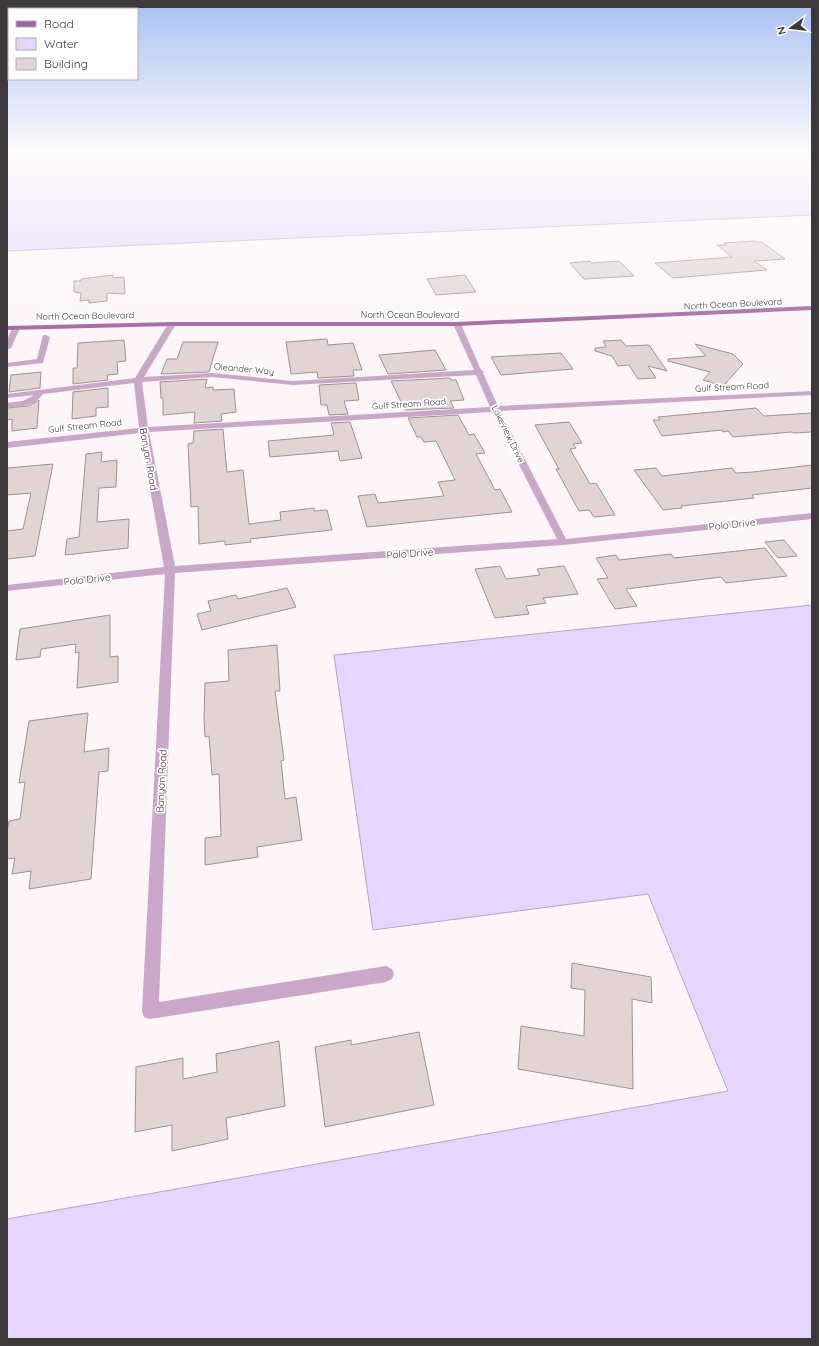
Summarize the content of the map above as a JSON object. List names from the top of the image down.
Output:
{
  "streets": {
    "main road": ["North Ocean Boulevard"],
    "street": [
      "Oleander Way",
      "Gulf Stream Road",
      "Lakeview Drive",
      "Banyan Road",
      "Polo Drive"
    ]
  },
  "crossings": [
    ["North Ocean Boulevard", "Lakeview Drive"],
    ["Oleander Way", "Lakeview Drive"],
    ["Oleander Way", "Banyan Road"],
    ["Gulf Stream Road", "Lakeview Drive"],
    ["Gulf Stream Road", "Banyan Road"],
    ["Lakeview Drive", "Polo Drive"],
    ["Banyan Road", "Polo Drive"]
  ],
  "legend": ["Road", "Water", "Building"],
  "north": "left"
}
